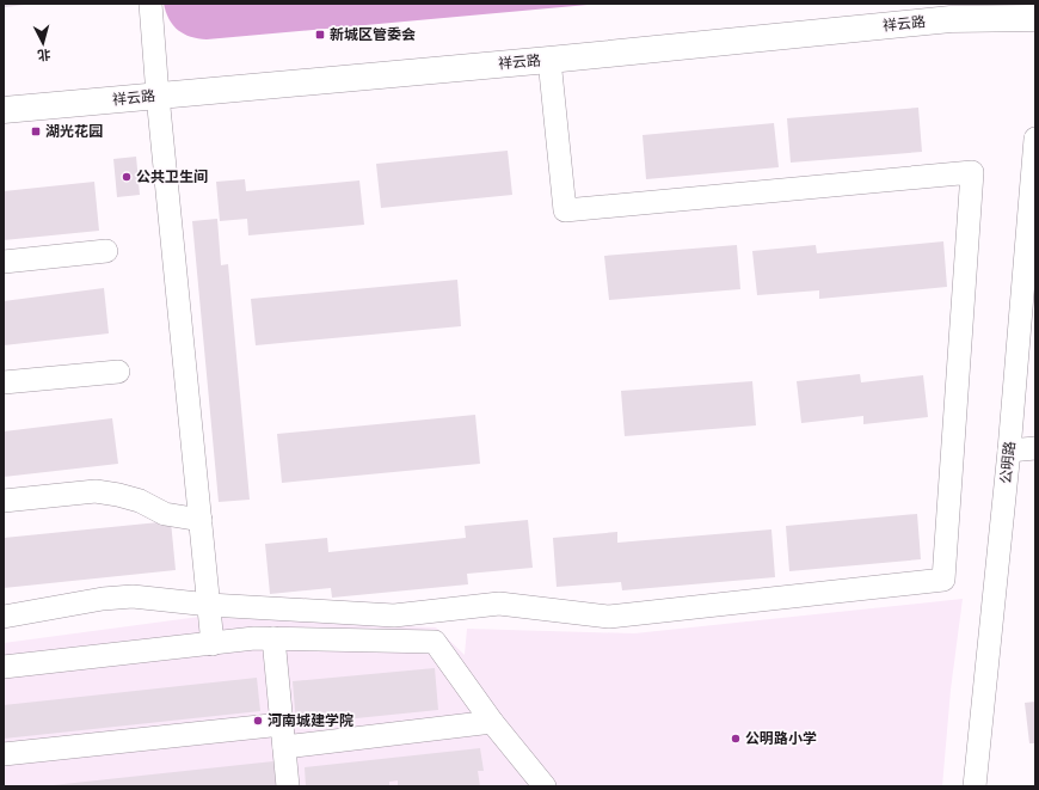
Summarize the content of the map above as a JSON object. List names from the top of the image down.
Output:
{
  "streets": {
    "main road": ["祥云路"],
    "street": ["公明路"]
  },
  "places": {
    "transit": ["新城区管委会", "湖光花园"],
    "other": ["公共卫生间", "河南城建学院", "公明路小学"]
  },
  "north": "bottom"
}
